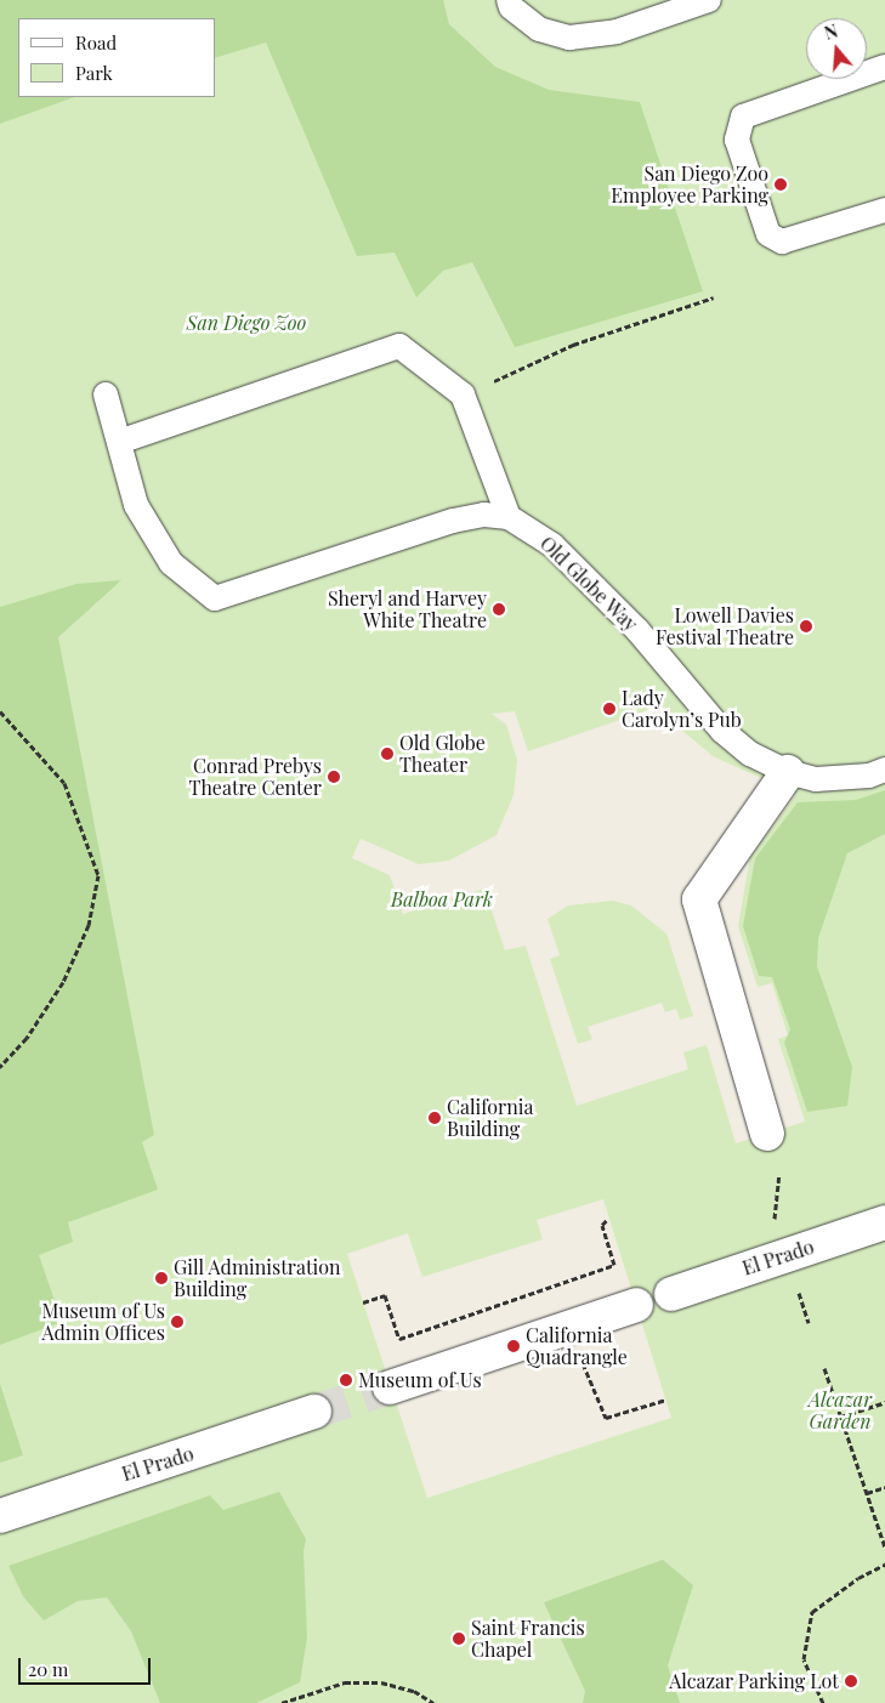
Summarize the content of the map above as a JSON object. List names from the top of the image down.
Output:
{
  "streets": {
    "street": ["El Prado"],
    "lane": ["Old Globe Way"]
  },
  "parks": ["San Diego Zoo", "Balboa Park", "Alcazar Garden"],
  "places": [
    "San Diego Zoo Employee Parking",
    "Sheryl and Harvey White Theatre",
    "Lowell Davies Festival Theatre",
    "Lady Carolyn’s Pub",
    "Old Globe Theater",
    "Conrad Prebys Theatre Center",
    "California Building",
    "Gill Administration Building",
    "Museum of Us Admin Offices",
    "California Quadrangle",
    "Museum of Us",
    "Saint Francis Chapel",
    "Alcazar Parking Lot"
  ],
  "legend": ["Road", "Park"],
  "scale_bar": "20 m",
  "north": "top"
}
